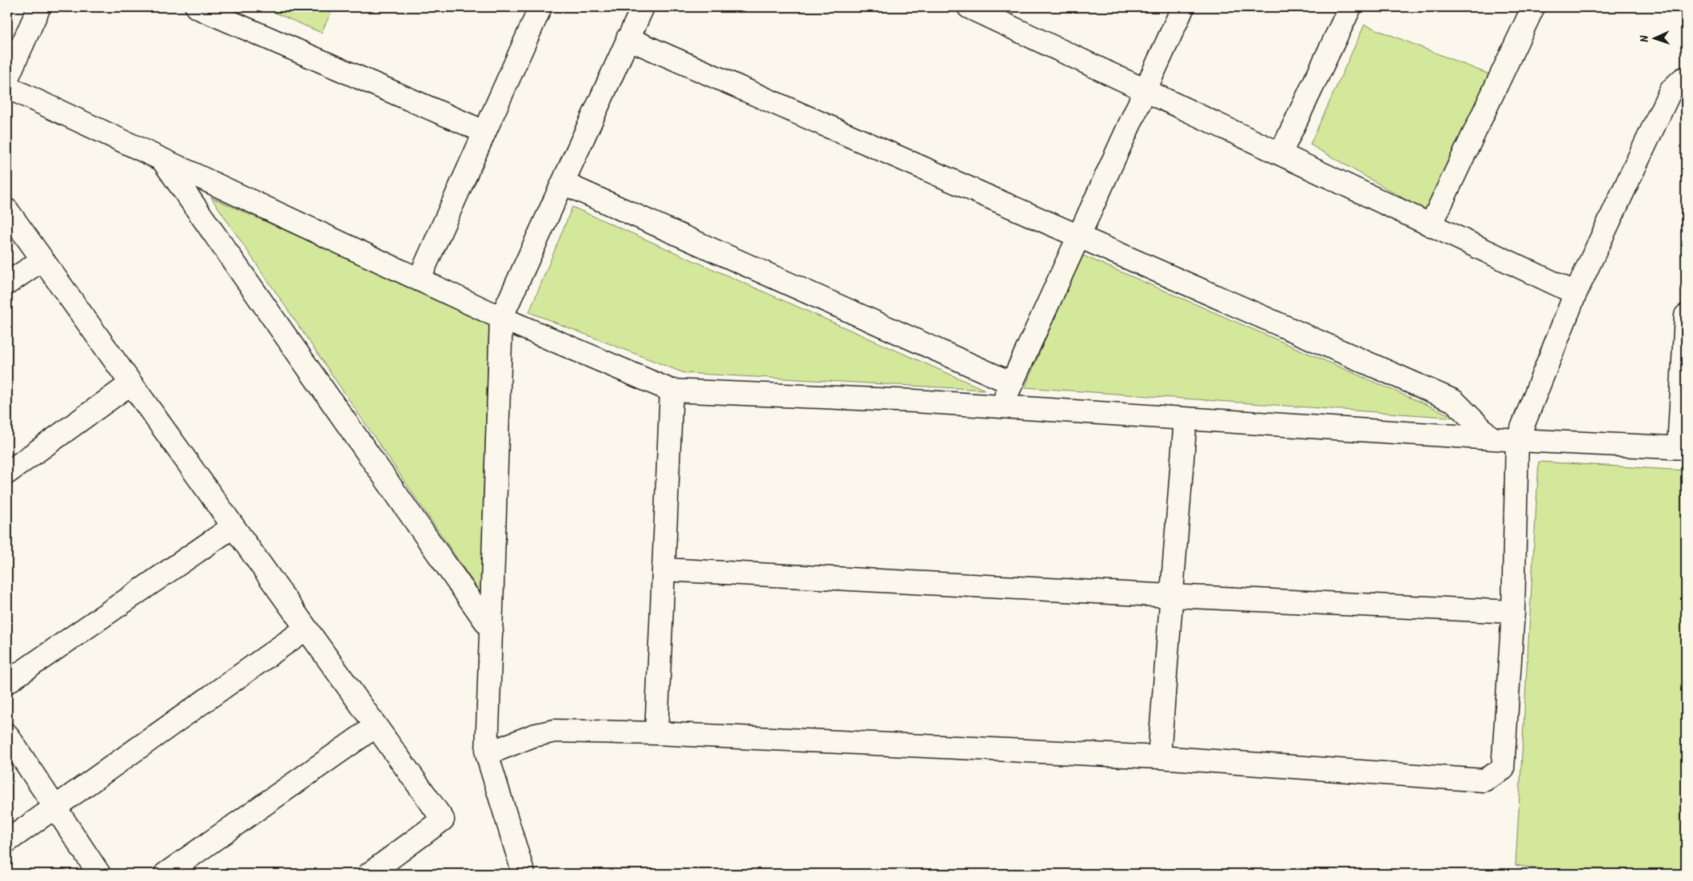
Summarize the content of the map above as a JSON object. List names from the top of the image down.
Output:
{
  "north": "left"
}
